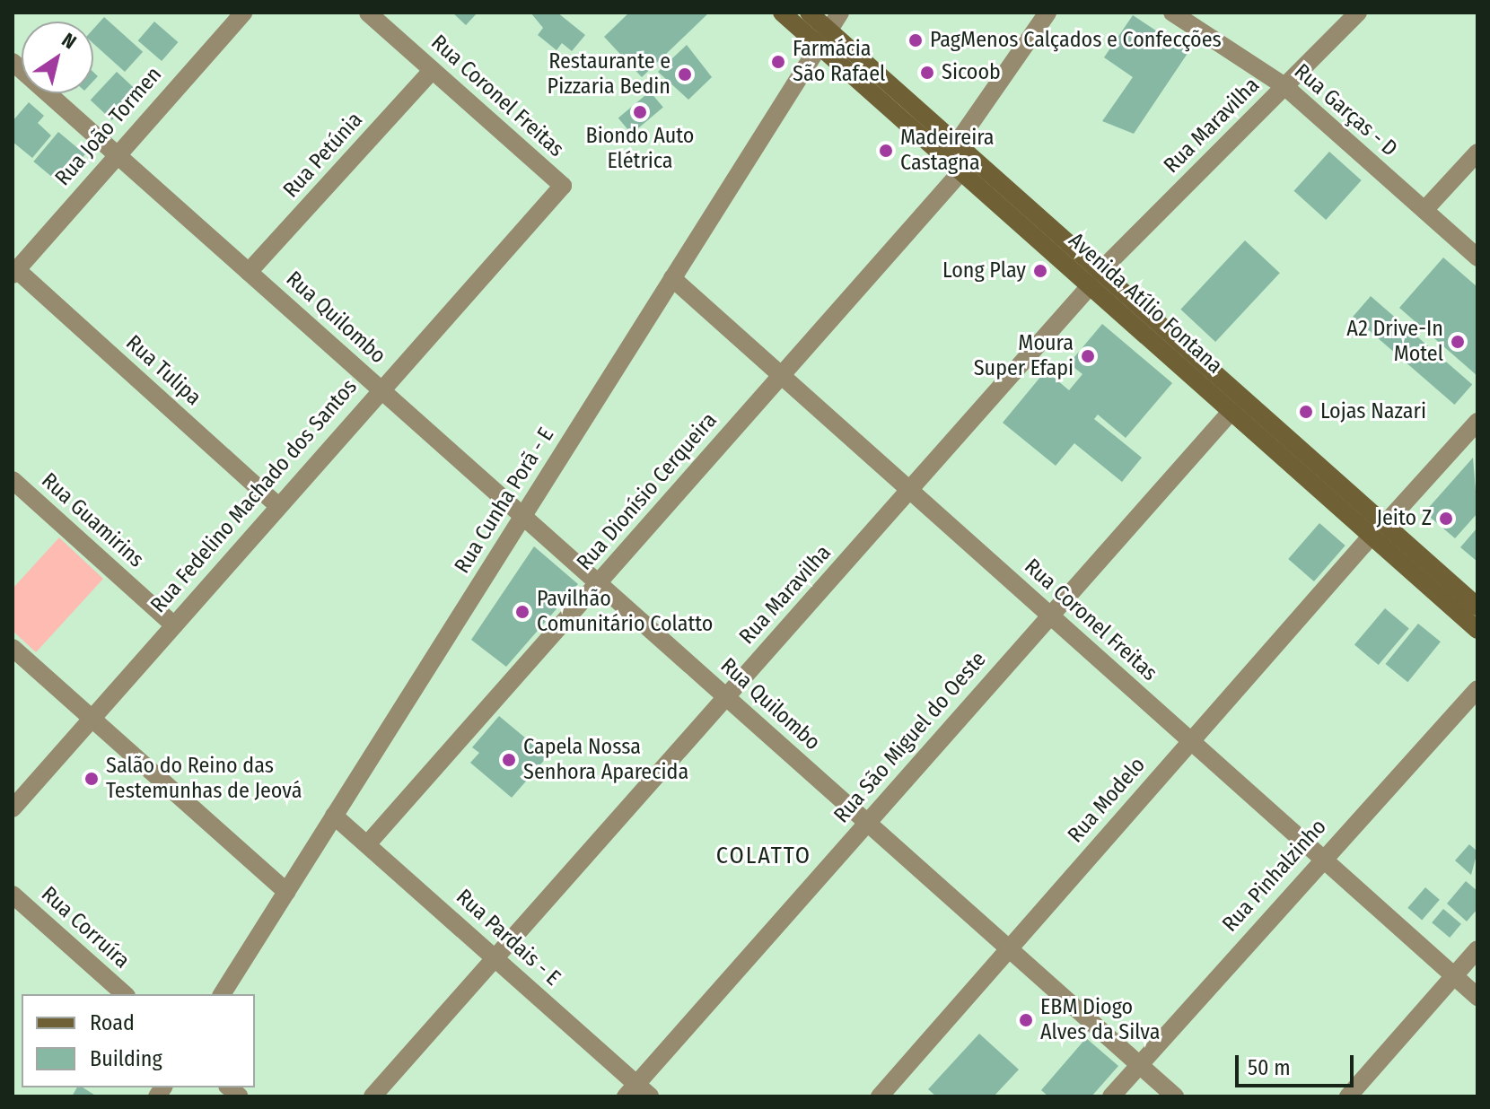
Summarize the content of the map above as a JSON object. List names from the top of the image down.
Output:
{
  "streets": {
    "main road": ["Avenida Atílio Fontana"],
    "street": [
      "Rua Coronel Freitas",
      "Rua Garças - D",
      "Rua Maravilha",
      "Rua João Tormen",
      "Rua Petúnia",
      "Rua Quilombo",
      "Rua Tulipa",
      "Rua Dionísio Cerqueira",
      "Rua Fedelino Machado dos Santos",
      "Rua Cunha Porã - E",
      "Rua Guamirins",
      "Rua São Miguel do Oeste",
      "Rua Modelo",
      "Rua Pinhalzinho",
      "Rua Corruíra",
      "Rua Pardais - E"
    ]
  },
  "crossings": [
    ["Rua Coronel Freitas", "Rua Maravilha"],
    ["Rua Coronel Freitas", "Rua Petúnia"],
    ["Rua Coronel Freitas", "Rua Dionísio Cerqueira"],
    ["Rua Coronel Freitas", "Rua Fedelino Machado dos Santos"],
    ["Rua Coronel Freitas", "Rua Cunha Porã - E"],
    ["Rua Coronel Freitas", "Rua São Miguel do Oeste"],
    ["Rua Coronel Freitas", "Rua Modelo"],
    ["Rua Coronel Freitas", "Rua Pinhalzinho"],
    ["Rua Garças - D", "Rua Maravilha"],
    ["Rua Maravilha", "Avenida Atílio Fontana"],
    ["Rua Maravilha", "Rua Quilombo"],
    ["Rua Maravilha", "Rua Pardais - E"],
    ["Rua João Tormen", "Rua Quilombo"],
    ["Rua João Tormen", "Rua Tulipa"],
    ["Rua Petúnia", "Rua Quilombo"],
    ["Avenida Atílio Fontana", "Rua Dionísio Cerqueira"],
    ["Avenida Atílio Fontana", "Rua Cunha Porã - E"],
    ["Avenida Atílio Fontana", "Rua São Miguel do Oeste"],
    ["Avenida Atílio Fontana", "Rua Modelo"],
    ["Rua Quilombo", "Rua Dionísio Cerqueira"],
    ["Rua Quilombo", "Rua Fedelino Machado dos Santos"],
    ["Rua Quilombo", "Rua Cunha Porã - E"],
    ["Rua Quilombo", "Rua São Miguel do Oeste"],
    ["Rua Quilombo", "Rua Modelo"],
    ["Rua Quilombo", "Rua Pinhalzinho"],
    ["Rua Tulipa", "Rua Fedelino Machado dos Santos"],
    ["Rua Dionísio Cerqueira", "Rua Pardais - E"],
    ["Rua Fedelino Machado dos Santos", "Rua Guamirins"],
    ["Rua Cunha Porã - E", "Rua Pardais - E"],
    ["Rua São Miguel do Oeste", "Rua Pardais - E"]
  ],
  "districts": ["COLATTO"],
  "places": [
    "PagMenos Calçados e Confecções",
    "Farmácia São Rafael",
    "Sicoob",
    "Restaurante e Pizzaria Bedin",
    "Biondo Auto Elétrica",
    "Madeireira Castagna",
    "Long Play",
    "A2 Drive-In Motel",
    "Moura Super Efapi",
    "Lojas Nazari",
    "Jeito Z",
    "Pavilhão Comunitário Colatto",
    "Capela Nossa Senhora Aparecida",
    "Salão do Reino das Testemunhas de Jeová",
    "EBM Diogo Alves da Silva"
  ],
  "legend": ["Road", "Building"],
  "scale_bar": "50 m",
  "north": "top right"
}
